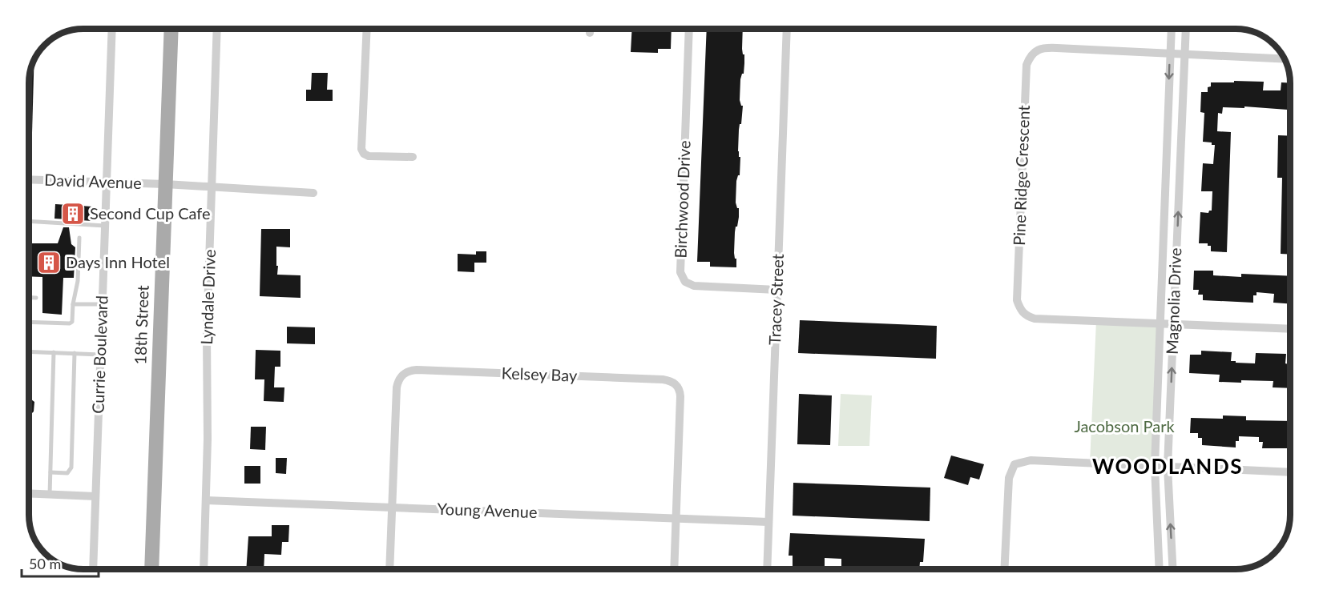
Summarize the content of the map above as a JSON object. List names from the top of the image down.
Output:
{
  "streets": {
    "main road": ["18th Street"],
    "street": [
      "Pine Ridge Crescent",
      "David Avenue",
      "Birchwood Drive",
      "Lyndale Drive",
      "Tracey Street",
      "Magnolia Drive",
      "Currie Boulevard",
      "Kelsey Bay",
      "Young Avenue"
    ]
  },
  "crossings": [
    ["Pine Ridge Crescent", "Magnolia Drive"],
    ["David Avenue", "Lyndale Drive"],
    ["David Avenue", "18th Street"],
    ["David Avenue", "Currie Boulevard"],
    ["Birchwood Drive", "Tracey Street"],
    ["Lyndale Drive", "Young Avenue"],
    ["Tracey Street", "Young Avenue"],
    ["Kelsey Bay", "Young Avenue"]
  ],
  "districts": ["WOODLANDS"],
  "parks": ["Jacobson Park"],
  "places": {
    "building": ["Second Cup Cafe", "Days Inn Hotel"]
  },
  "scale_bar": "50 m"
}
